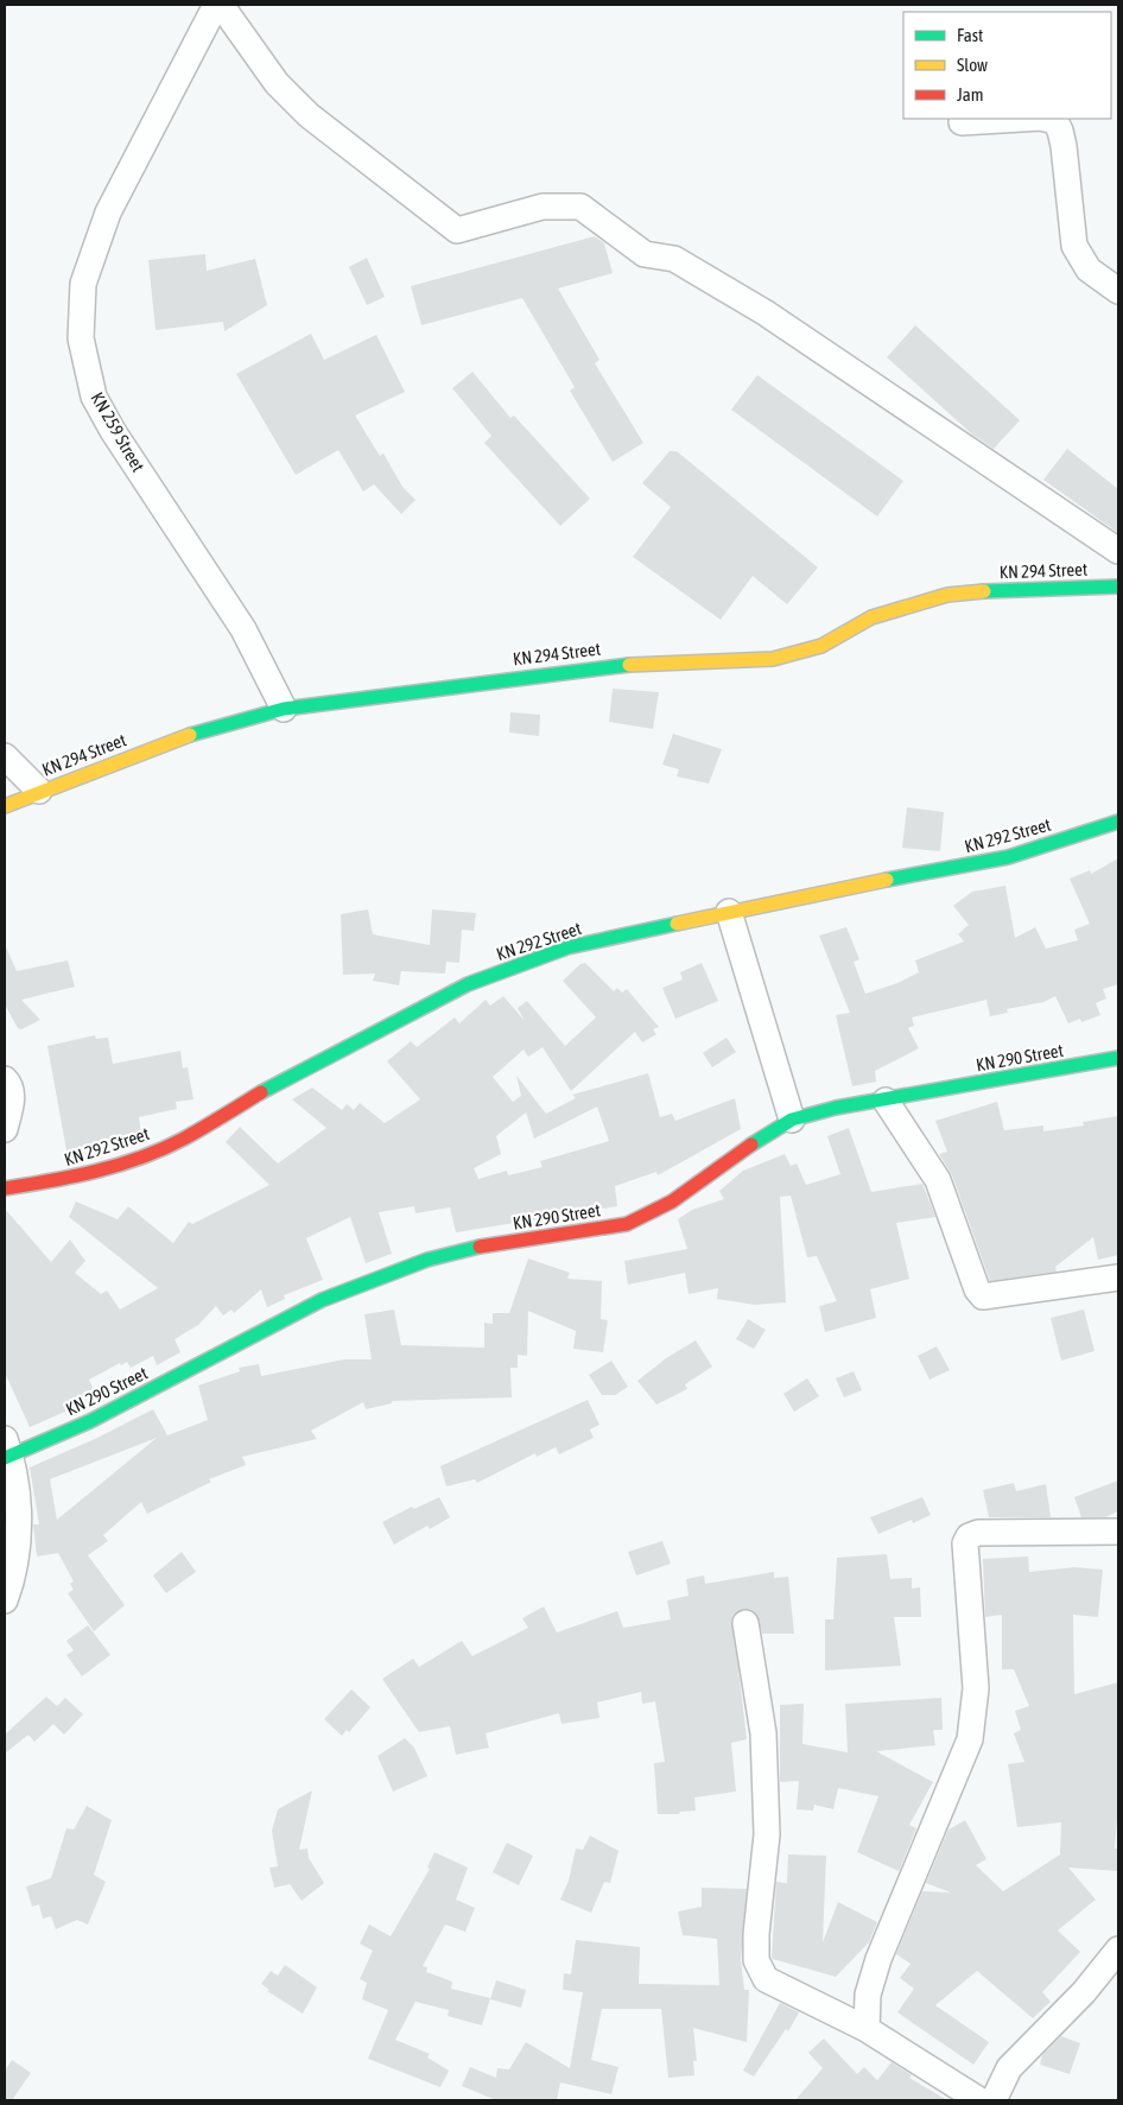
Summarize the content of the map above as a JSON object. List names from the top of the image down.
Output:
{
  "streets": {
    "street": [
      "KN 259 Street",
      "KN 294 Street",
      "KN 292 Street",
      "KN 290 Street"
    ]
  },
  "crossings": [
    ["KN 259 Street", "KN 294 Street"]
  ],
  "legend": ["Fast", "Slow", "Jam"]
}
